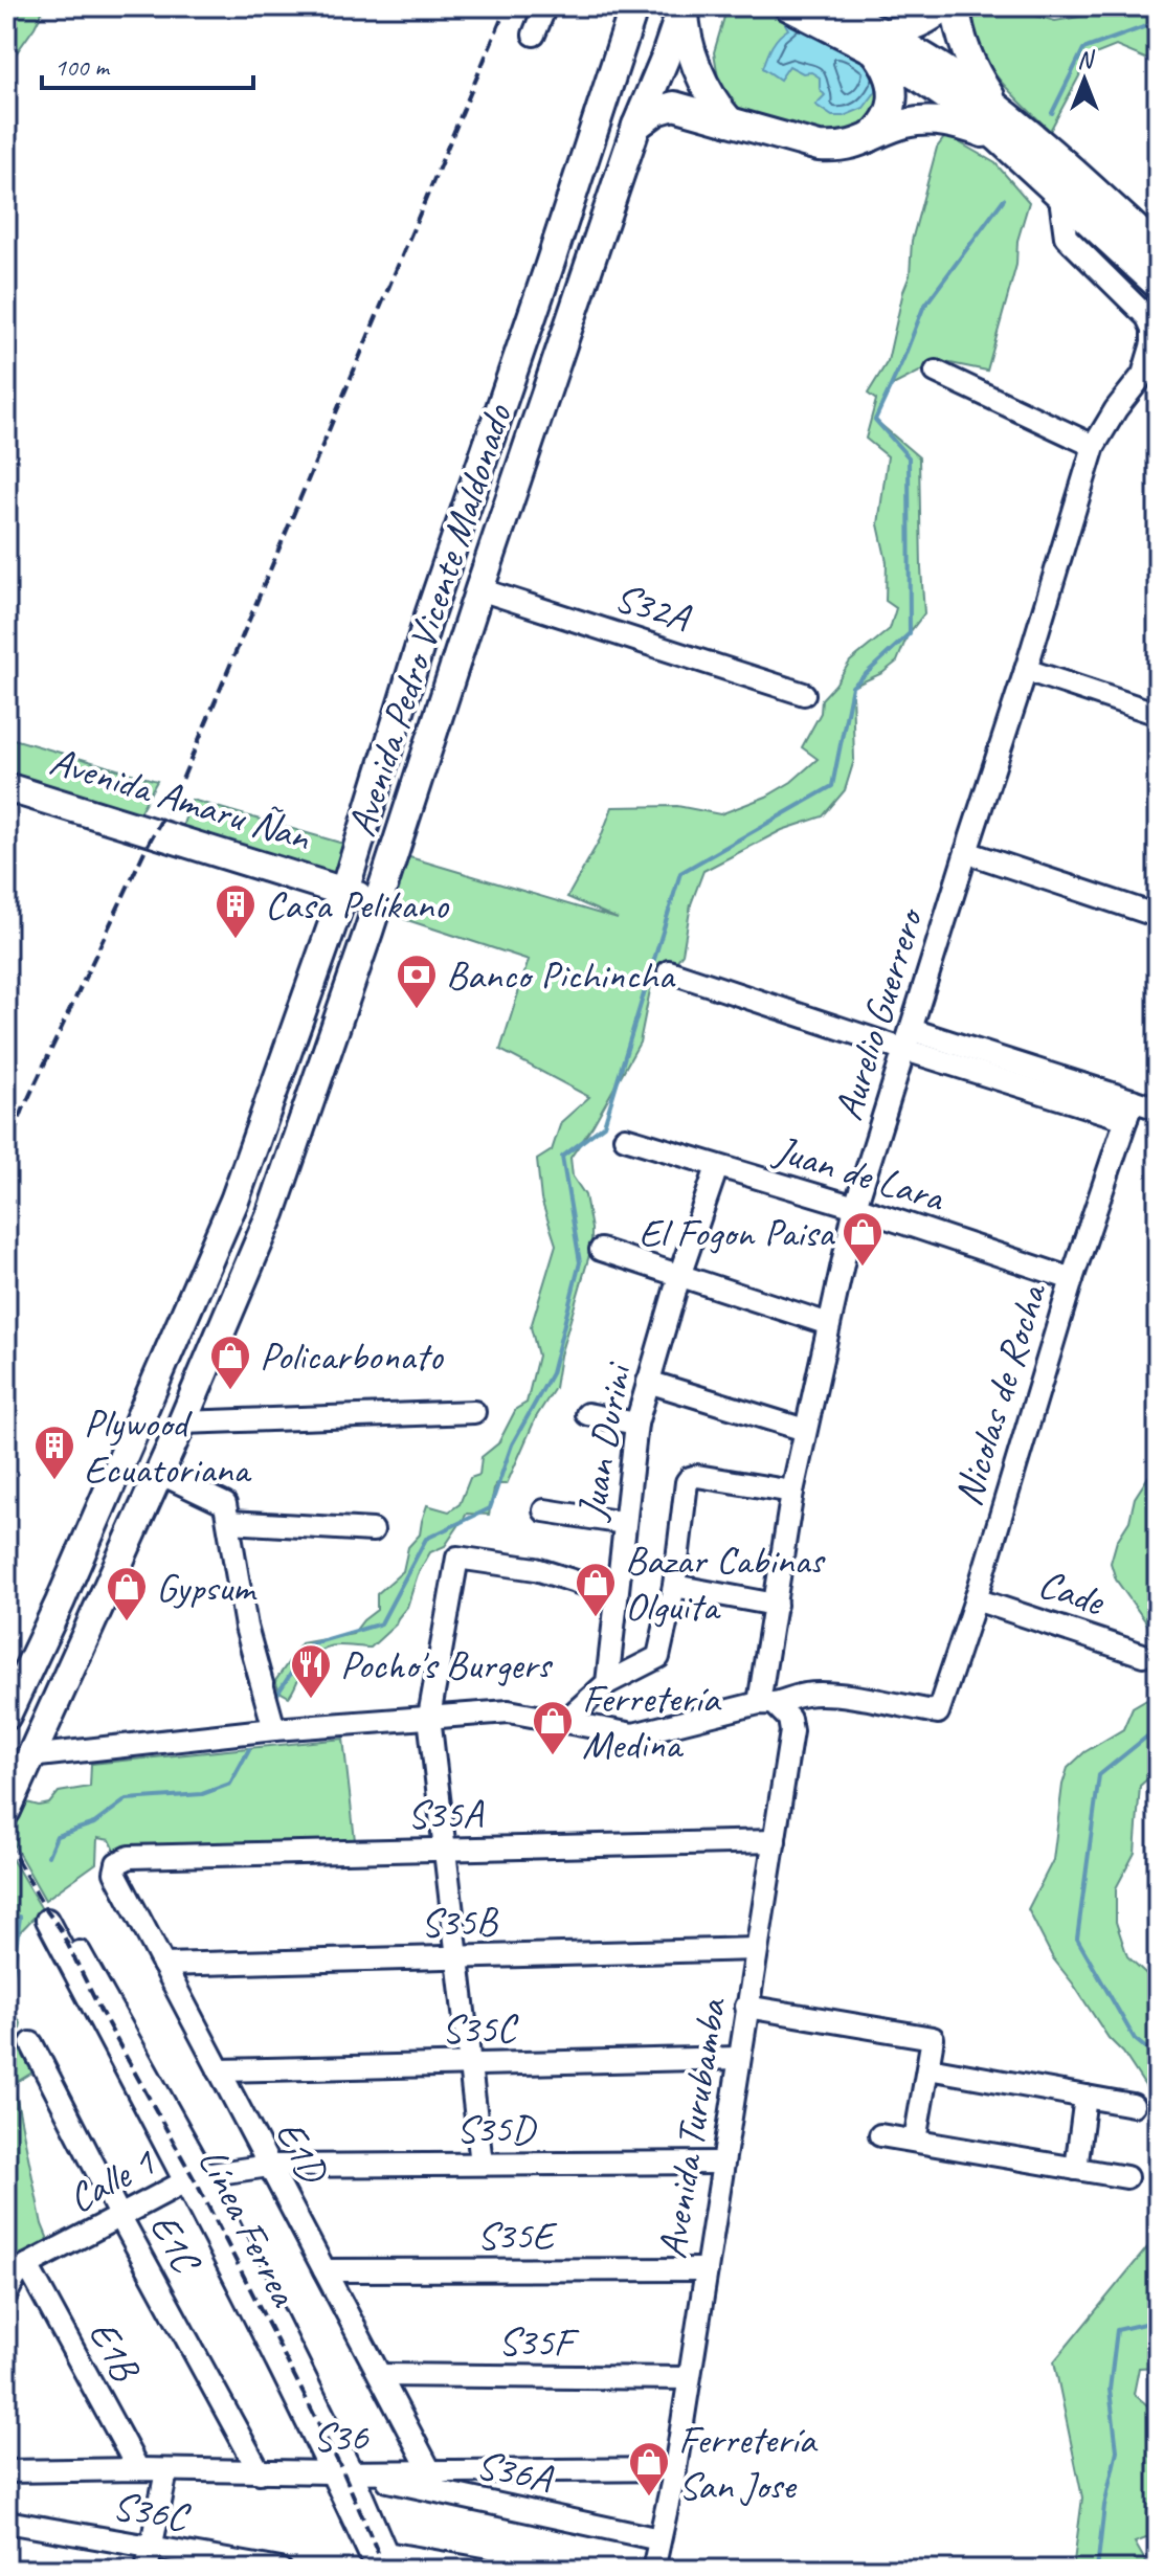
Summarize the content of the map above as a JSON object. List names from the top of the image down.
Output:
{
  "streets": {
    "main road": ["Avenida Pedro Vicente Maldonado", "Avenida Amaru Ñan"],
    "street": [
      "S32A",
      "Aurelio Guerrero",
      "Juan de Lara",
      "Nicolas de Rocha",
      "Juan Durini",
      "Cade",
      "S35A",
      "S35B",
      "S35C",
      "S35D",
      "Avenida Turubamba",
      "E1D",
      "Calle 1",
      "Línea Ferrea",
      "S35E",
      "E1C",
      "S35F",
      "E1B",
      "S36",
      "S36A",
      "S36C"
    ]
  },
  "crossings": [
    ["S32A", "Avenida Pedro Vicente Maldonado"],
    ["Avenida Pedro Vicente Maldonado", "Avenida Amaru Ñan"],
    ["Aurelio Guerrero", "Juan de Lara"],
    ["Aurelio Guerrero", "Nicolas de Rocha"],
    ["Aurelio Guerrero", "Avenida Turubamba"],
    ["Juan de Lara", "Nicolas de Rocha"],
    ["Juan de Lara", "Juan Durini"],
    ["Nicolas de Rocha", "Cade"],
    ["Nicolas de Rocha", "Avenida Turubamba"],
    ["S35A", "Avenida Turubamba"],
    ["S35A", "E1D"],
    ["S35B", "Avenida Turubamba"],
    ["S35B", "E1D"],
    ["S35C", "Avenida Turubamba"],
    ["S35C", "E1D"],
    ["S35D", "Avenida Turubamba"],
    ["S35D", "E1D"],
    ["S35D", "Calle 1"],
    ["Avenida Turubamba", "S35E"],
    ["Avenida Turubamba", "S35F"],
    ["Avenida Turubamba", "S36"],
    ["Avenida Turubamba", "S36A"],
    ["E1D", "Calle 1"],
    ["E1D", "S35E"],
    ["E1D", "S35F"],
    ["E1D", "S36"],
    ["Calle 1", "Línea Ferrea"],
    ["Calle 1", "E1C"],
    ["Calle 1", "E1B"],
    ["Línea Ferrea", "S36"],
    ["Línea Ferrea", "S36A"],
    ["E1C", "S36"],
    ["E1B", "S36"],
    ["S36", "S36A"]
  ],
  "places": {
    "building": ["Casa Pelikano", "Plywood Ecuatoriana"],
    "bank": ["Banco Pichincha"],
    "shop": [
      "El Fogon Paisa",
      "Policarbonato",
      "Bazar Cabinas Olguita",
      "Gypsum",
      "Ferretería Medina",
      "Ferretería San Jose"
    ],
    "restaurant": ["Pocho's Burgers"]
  },
  "scale_bar": "100 m",
  "north": "top"
}
